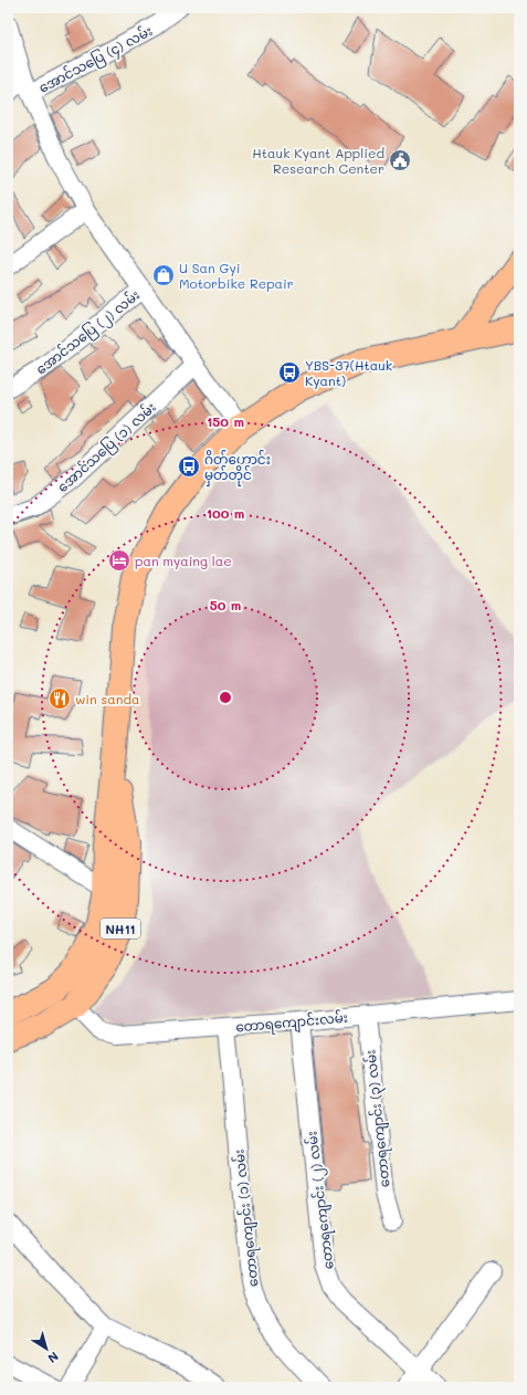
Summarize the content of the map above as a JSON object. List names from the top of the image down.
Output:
{
  "streets": {
    "highway": ["NH11"],
    "street": [
      "အောင်သပြေ (၄) လမ်း",
      "အောင်သပြေ (၂) လမ်း",
      "အောင်သပြေ (၁) လမ်း",
      "တောရကျောင်းလမ်း",
      "တောရကျောင်း (၃) လမ်း",
      "တောရကျောင်း (၂) လမ်း",
      "တောရကျောင်း (၁) လမ်း"
    ]
  },
  "crossings": [
    ["NH11", "တောရကျောင်းလမ်း"],
    ["တောရကျောင်းလမ်း", "တောရကျောင်း (၃) လမ်း"],
    ["တောရကျောင်းလမ်း", "တောရကျောင်း (၂) လမ်း"],
    ["တောရကျောင်းလမ်း", "တောရကျောင်း (၁) လမ်း"]
  ],
  "places": {
    "public building": ["Htauk Kyant Applied Research Center"],
    "shop": ["U San Gyi Motorbike Repair"],
    "bus stop": ["YBS-37(Htauk Kyant)", "ဂိတ်ဟောင်း မှတ်တိုင်"],
    "hotel": ["pan myaing lae"],
    "restaurant": ["win sanda"]
  },
  "north": "bottom right",
  "rings": ["150 m", "100 m", "50 m"]
}
